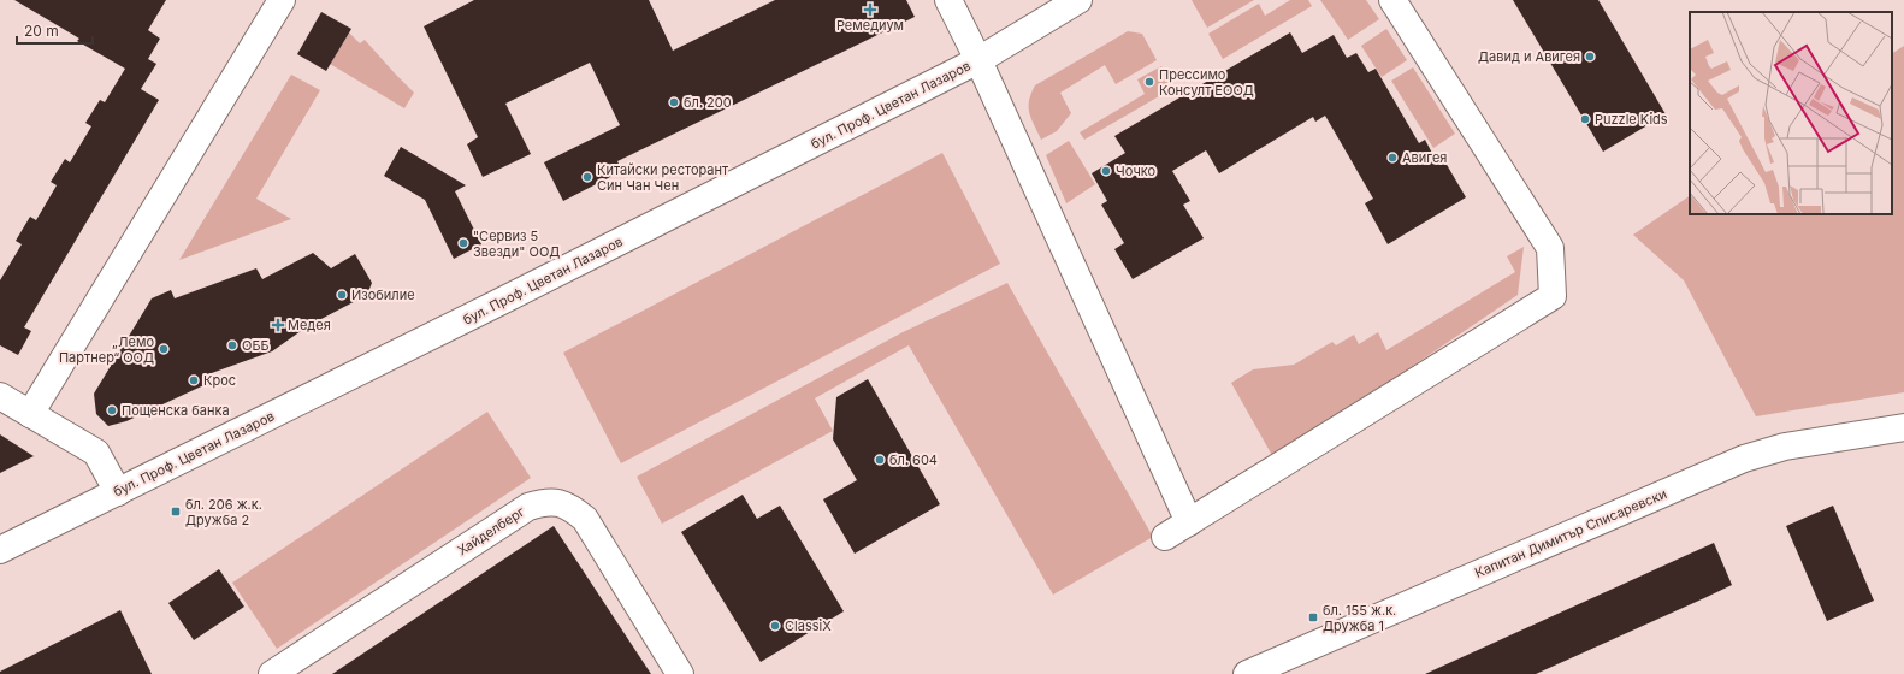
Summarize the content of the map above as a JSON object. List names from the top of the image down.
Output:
{
  "streets": {
    "street": ["бул. Проф. Цветан Лазаров", "Хайделберг", "Капитан Димитър Списаревски"]
  },
  "places": {
    "health": ["Ремедиум", "Медея"],
    "other": [
      "Давид и Авигея",
      "Прессимо Консулт ЕООД",
      "бл. 200",
      "Puzzle Kids",
      "Авигея",
      "Чочко",
      "Китайски ресторант Син Чан Чен",
      "\"Сервиз 5 Звезди\" ООД",
      "Изобилие",
      "ОББ",
      "„Лемо Партнер“ ООД",
      "Крос",
      "Пощенска банка",
      "бл. 604",
      "ClassiX"
    ],
    "transit": ["бл. 206 ж.к. Дружба 2", "бл. 155 ж.к. Дружба 1"]
  },
  "scale_bar": "20 m"
}
